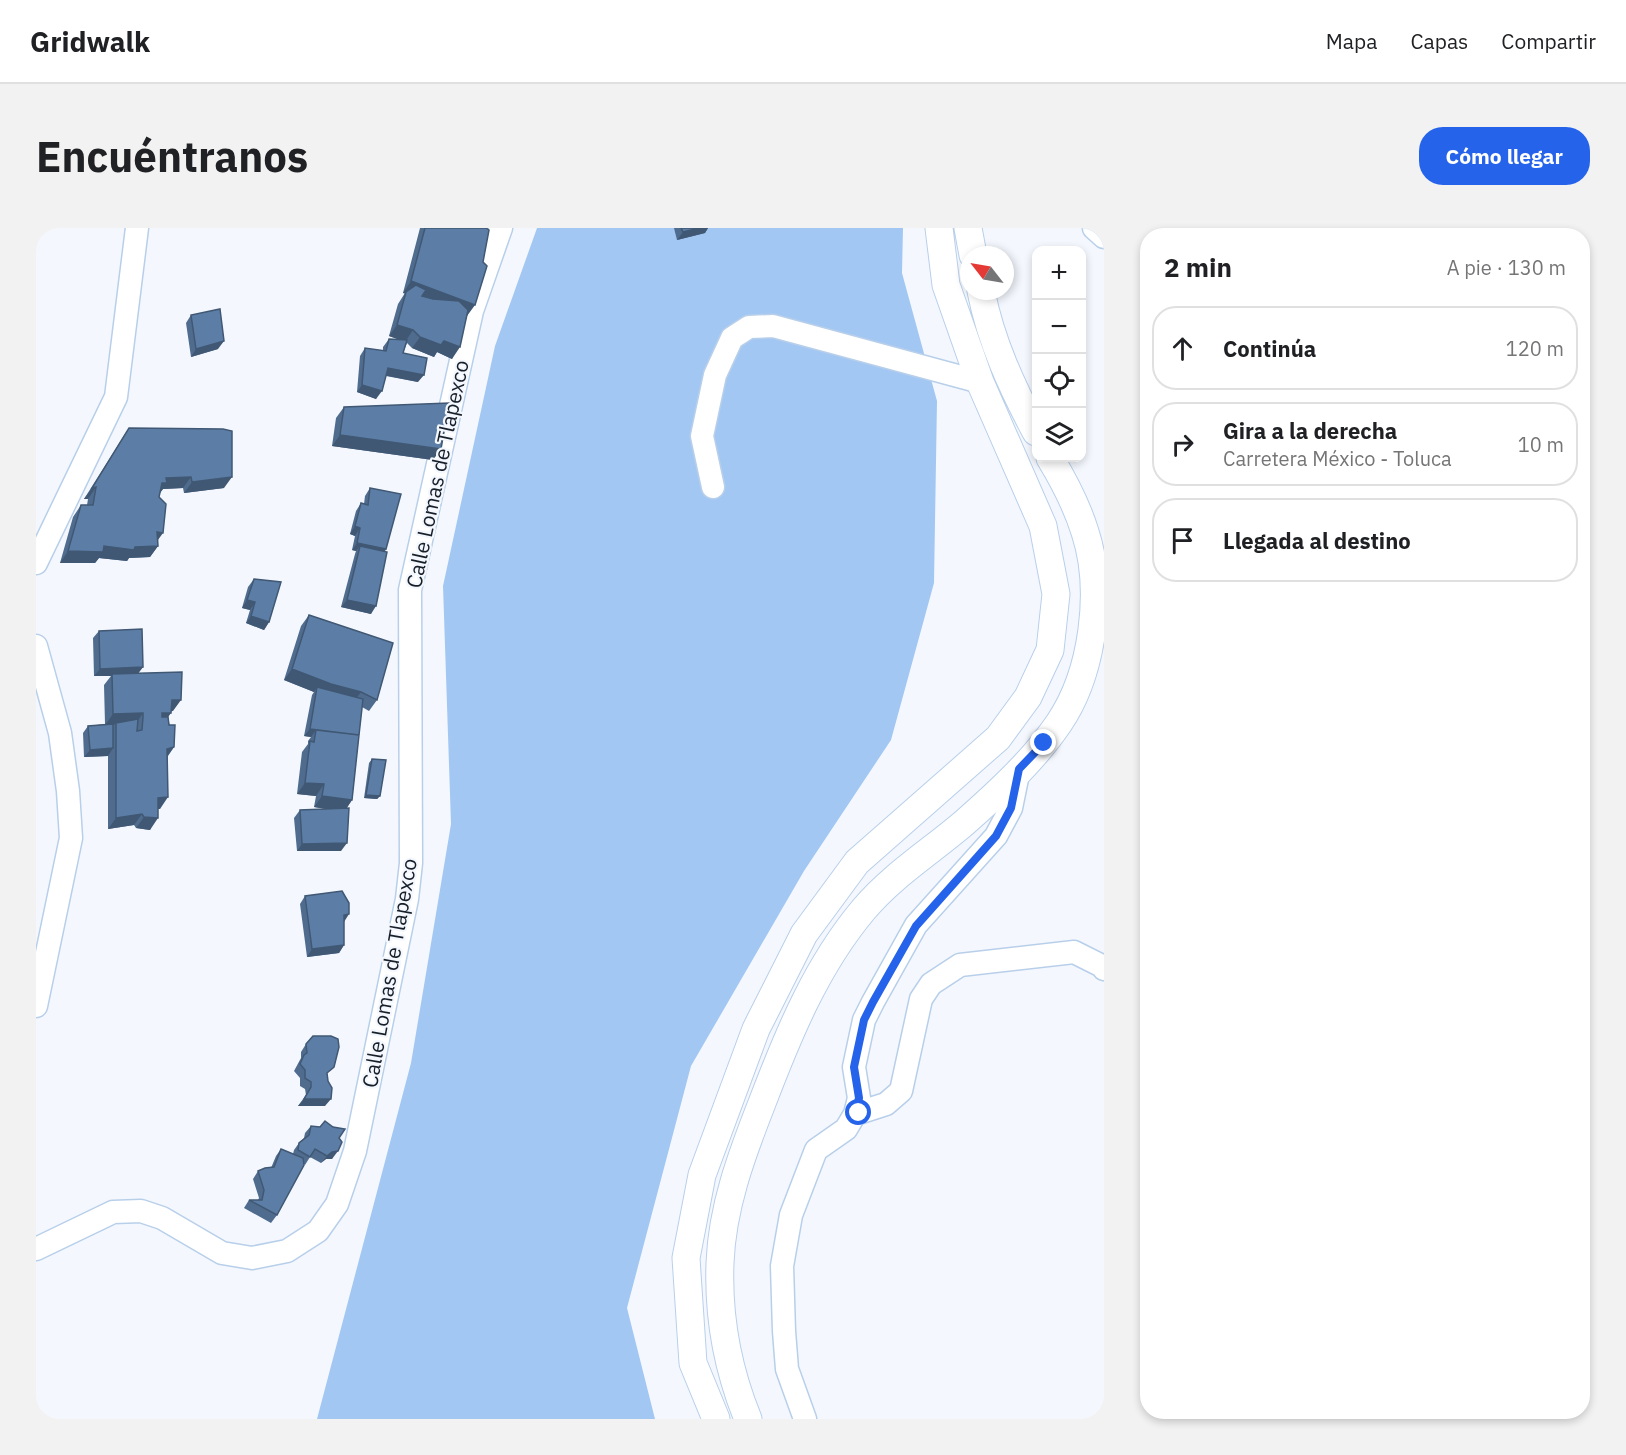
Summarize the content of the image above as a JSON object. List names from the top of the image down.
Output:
{
  "streets": {
    "street": ["Calle Lomas de Tlapexco"]
  },
  "north": "top left",
  "page": {
    "header": "Gridwalk",
    "nav": ["Mapa", "Capas", "Compartir"],
    "buttons": "Cómo llegar",
    "title": "Encuéntranos",
    "heading": ["2 min", "A pie · 130 m"],
    "map_buttons": ["+", "−"],
    "list": [
      ["Continúa", "120 m"],
      ["Gira a la derecha", "Carretera México - Toluca", "10 m"],
      "Llegada al destino"
    ]
  }
}
